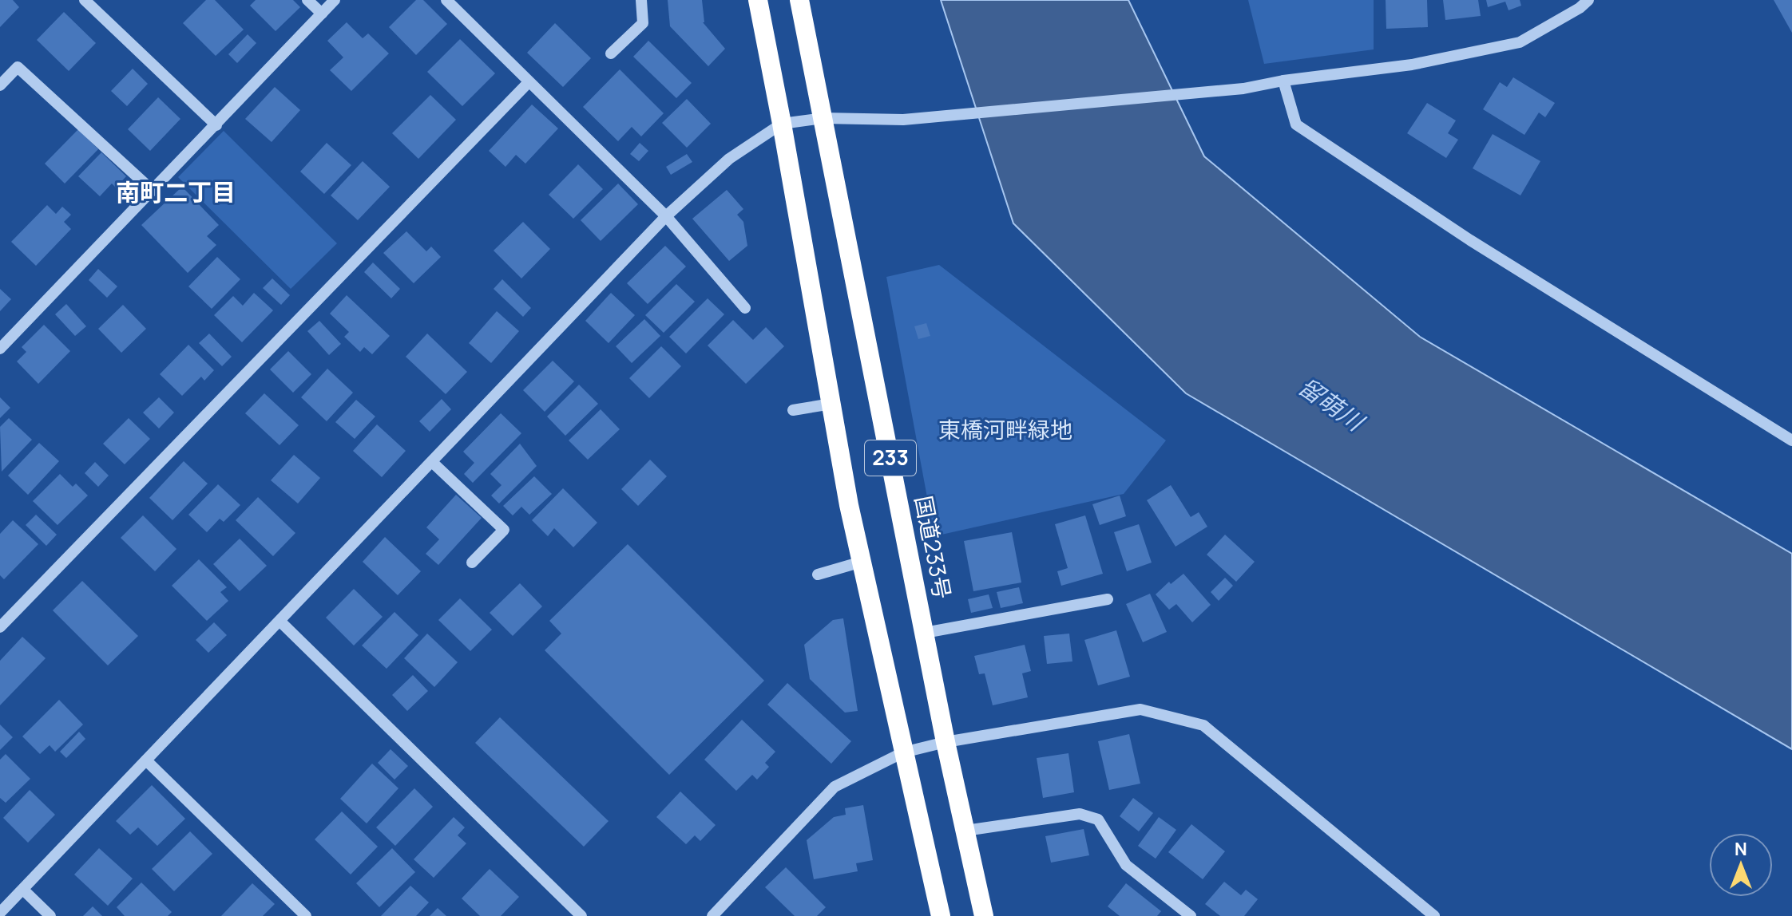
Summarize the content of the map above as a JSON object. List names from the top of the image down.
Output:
{
  "streets": {
    "highway": ["233", "国道233号"]
  },
  "districts": ["南町二丁目"],
  "water": ["留萌川"],
  "parks": ["東橋河畔緑地"],
  "north": "top"
}
